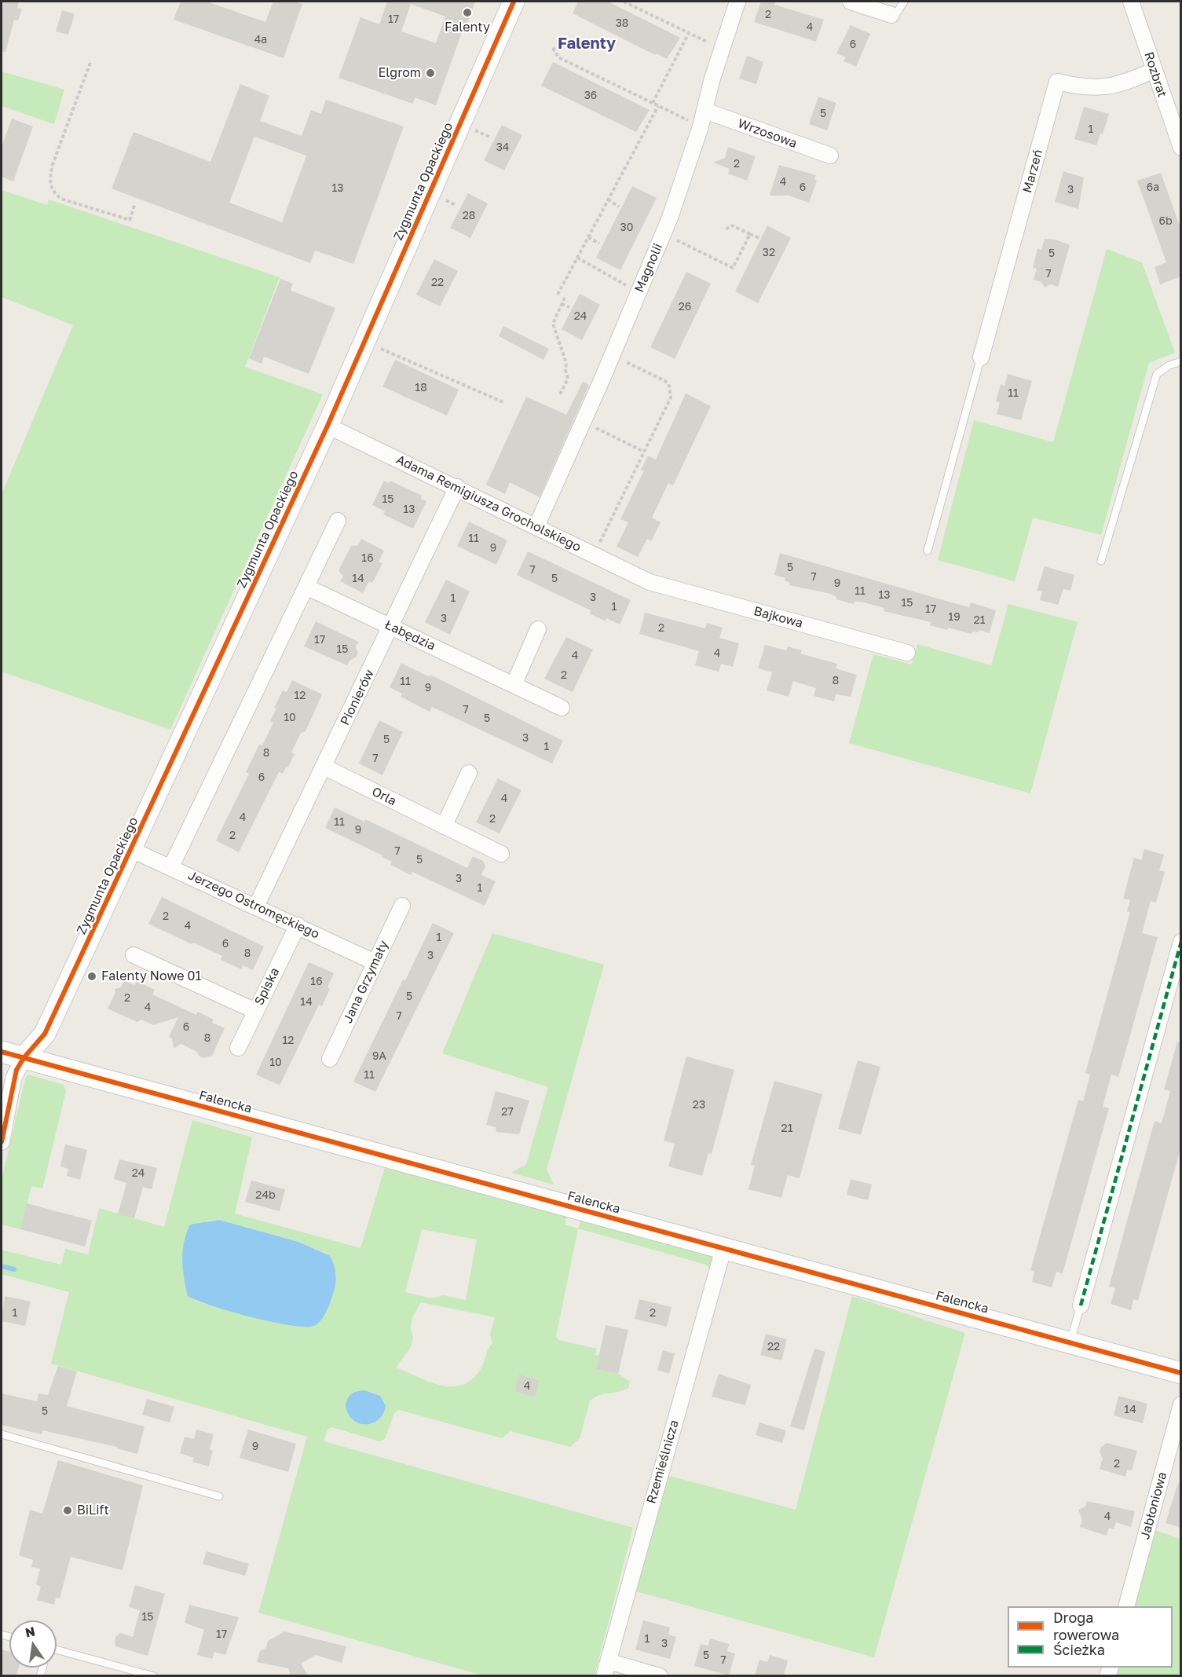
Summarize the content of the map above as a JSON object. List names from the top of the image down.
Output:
{
  "streets": {
    "street": [
      "Rozbrat",
      "Wrzosowa",
      "Marzeń",
      "Zygmunta Opackiego",
      "Magnolii",
      "Adama Remigiusza Grocholskiego",
      "Bajkowa",
      "Łabędzia",
      "Pionierów",
      "Orla",
      "Jerzego Ostromęckiego",
      "Jana Grzymały",
      "Spiska",
      "Falencka",
      "Rzemieślnicza",
      "Jabłoniowa"
    ]
  },
  "crossings": [
    ["Rozbrat", "Marzeń"],
    ["Wrzosowa", "Magnolii"],
    ["Zygmunta Opackiego", "Adama Remigiusza Grocholskiego"],
    ["Zygmunta Opackiego", "Jerzego Ostromęckiego"],
    ["Zygmunta Opackiego", "Falencka"],
    ["Magnolii", "Adama Remigiusza Grocholskiego"],
    ["Adama Remigiusza Grocholskiego", "Bajkowa"],
    ["Adama Remigiusza Grocholskiego", "Pionierów"],
    ["Łabędzia", "Pionierów"],
    ["Pionierów", "Orla"],
    ["Pionierów", "Jerzego Ostromęckiego"],
    ["Jerzego Ostromęckiego", "Jana Grzymały"],
    ["Jerzego Ostromęckiego", "Spiska"],
    ["Falencka", "Rzemieślnicza"]
  ],
  "districts": ["Falenty"],
  "places": [
    "Falenty",
    "Elgrom",
    "Falenty Nowe 01",
    "BiLift"
  ],
  "house_numbers": [
    "2",
    "17",
    "38",
    "4",
    "4a",
    "6",
    "36",
    "5",
    "1",
    "34",
    "2",
    "4",
    "6",
    "6a",
    "13",
    "3",
    "28",
    "6b",
    "30",
    "32",
    "5",
    "7",
    "22",
    "26",
    "24",
    "18",
    "11",
    "15",
    "13",
    "11",
    "9",
    "16",
    "5",
    "7",
    "7",
    "14",
    "5",
    "9",
    "11",
    "13",
    "3",
    "1",
    "15",
    "1",
    "17",
    "19",
    "3",
    "21",
    "2",
    "17",
    "15",
    "4",
    "4",
    "2",
    "8",
    "11",
    "9",
    "12",
    "7",
    "10",
    "5",
    "3",
    "5",
    "1",
    "8",
    "7",
    "6",
    "4",
    "4",
    "2",
    "11",
    "9",
    "2",
    "7",
    "5",
    "3",
    "1",
    "2",
    "4",
    "1",
    "6",
    "8",
    "3",
    "16",
    "5",
    "2",
    "14",
    "4",
    "7",
    "6",
    "8",
    "12",
    "9A",
    "10",
    "11",
    "23",
    "27",
    "21",
    "24",
    "24b",
    "1",
    "2",
    "22",
    "4",
    "14",
    "5",
    "9",
    "2",
    "4",
    "15",
    "17",
    "1",
    "3",
    "5",
    "7"
  ],
  "legend": ["Droga rowerowa", "Ścieżka"],
  "north": "top"
}
